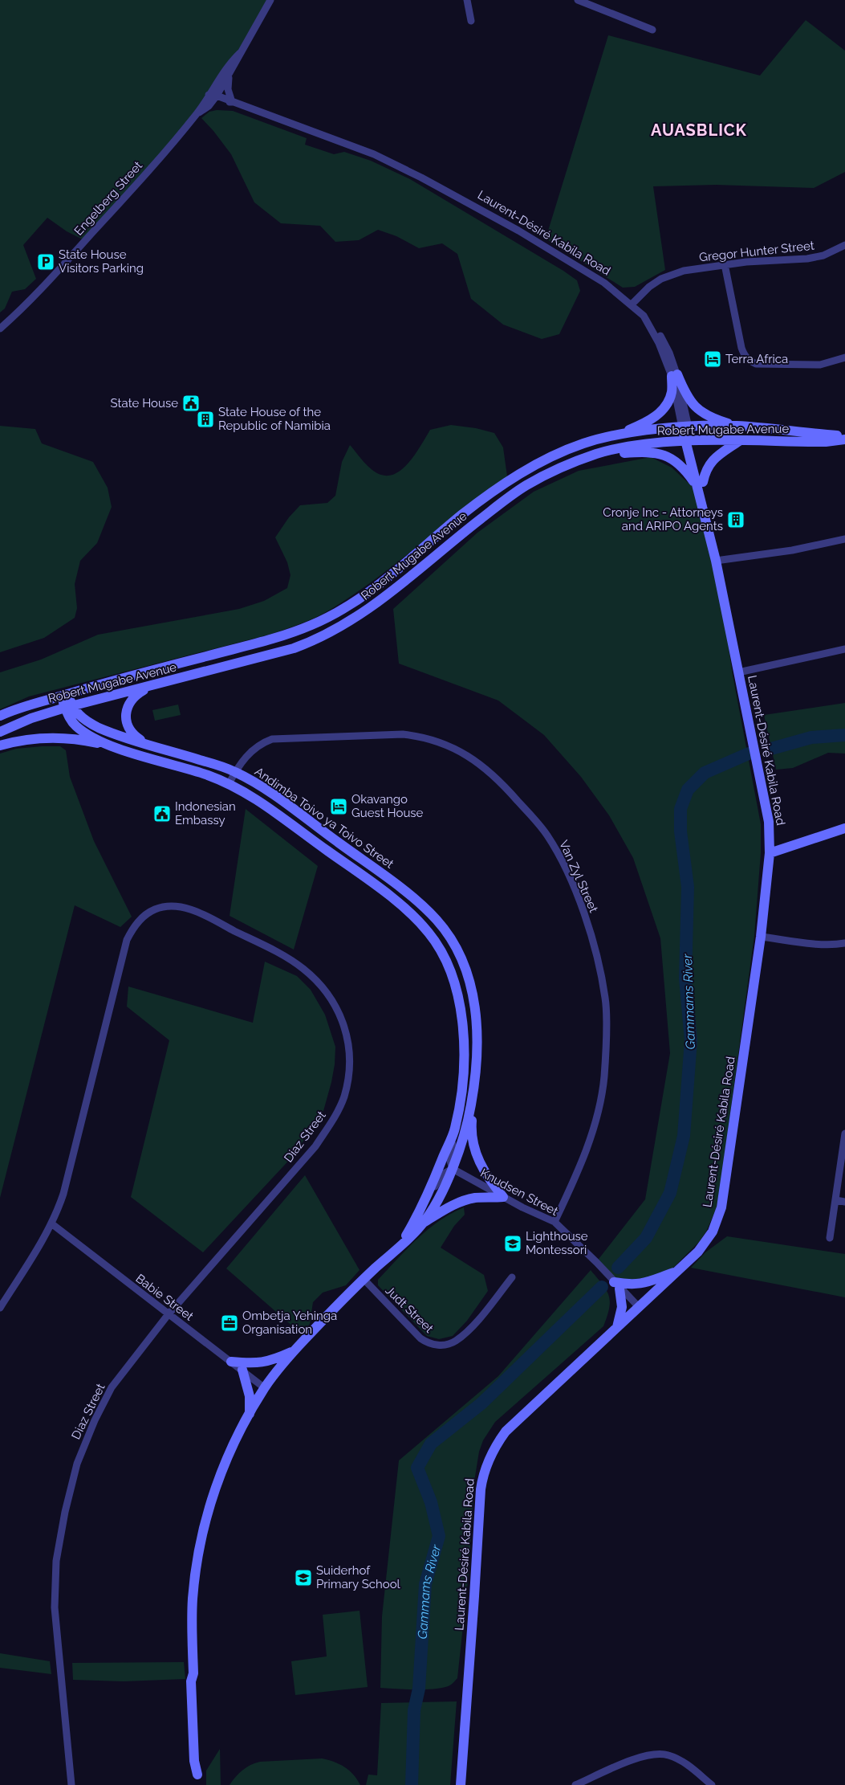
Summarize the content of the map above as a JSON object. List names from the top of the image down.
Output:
{
  "streets": {
    "street": [
      "Engelberg Street",
      "Laurent-Désiré Kabila Road",
      "Gregor Hunter Street",
      "Robert Mugabe Avenue",
      "Andimba Toivo ya Toivo Street",
      "Van Zyl Street",
      "Diaz Street",
      "Knudsen Street",
      "Babie Street",
      "Judt Street"
    ]
  },
  "crossings": [
    ["Engelberg Street", "Laurent-Désiré Kabila Road"],
    ["Laurent-Désiré Kabila Road", "Gregor Hunter Street"],
    ["Laurent-Désiré Kabila Road", "Robert Mugabe Avenue"],
    ["Laurent-Désiré Kabila Road", "Knudsen Street"],
    ["Robert Mugabe Avenue", "Andimba Toivo ya Toivo Street"],
    ["Andimba Toivo ya Toivo Street", "Van Zyl Street"],
    ["Andimba Toivo ya Toivo Street", "Knudsen Street"],
    ["Andimba Toivo ya Toivo Street", "Babie Street"],
    ["Andimba Toivo ya Toivo Street", "Judt Street"],
    ["Van Zyl Street", "Knudsen Street"],
    ["Diaz Street", "Babie Street"]
  ],
  "districts": ["AUASBLICK"],
  "water": ["Gammams River"],
  "places": {
    "parking": ["State House Visitors Parking"],
    "hotel": ["Terra Africa", "Okavango Guest House"],
    "public building": ["State House", "Indonesian Embassy"],
    "building": ["State House of the Republic of Namibia", "Cronje Inc - Attorneys and ARIPO Agents"],
    "school or university": ["Lighthouse Montessori", "Suiderhof Primary School"],
    "office": ["Ombetja Yehinga Organisation"]
  }
}
